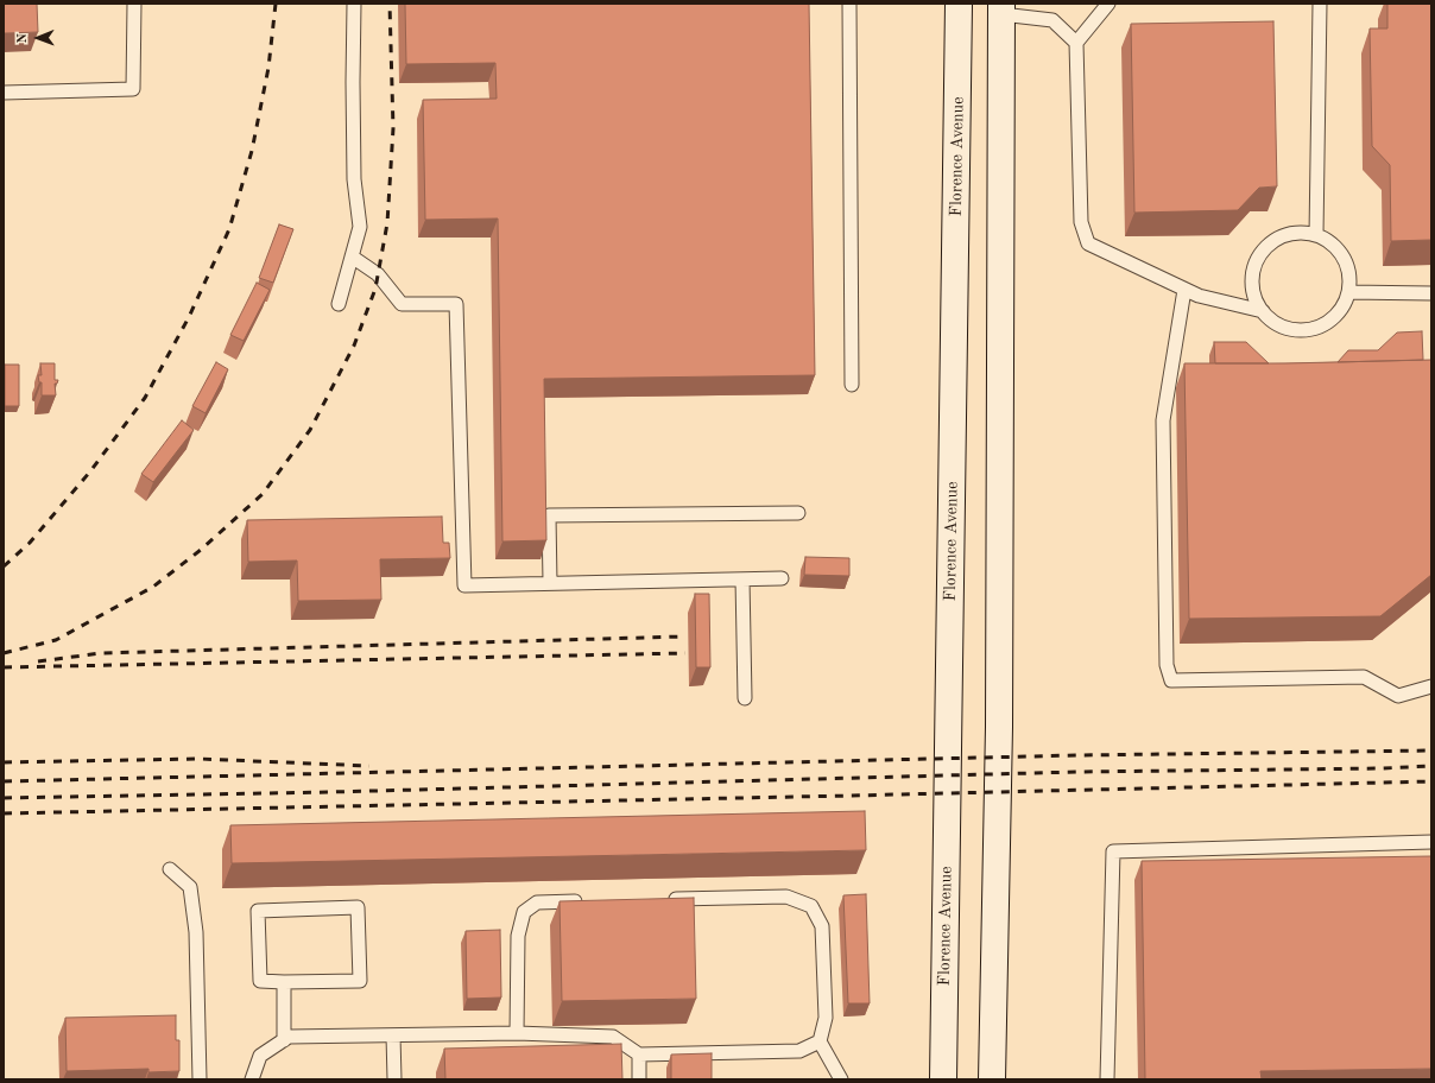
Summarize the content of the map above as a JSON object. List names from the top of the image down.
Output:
{
  "streets": {
    "main road": ["Florence Avenue"]
  },
  "north": "left"
}
